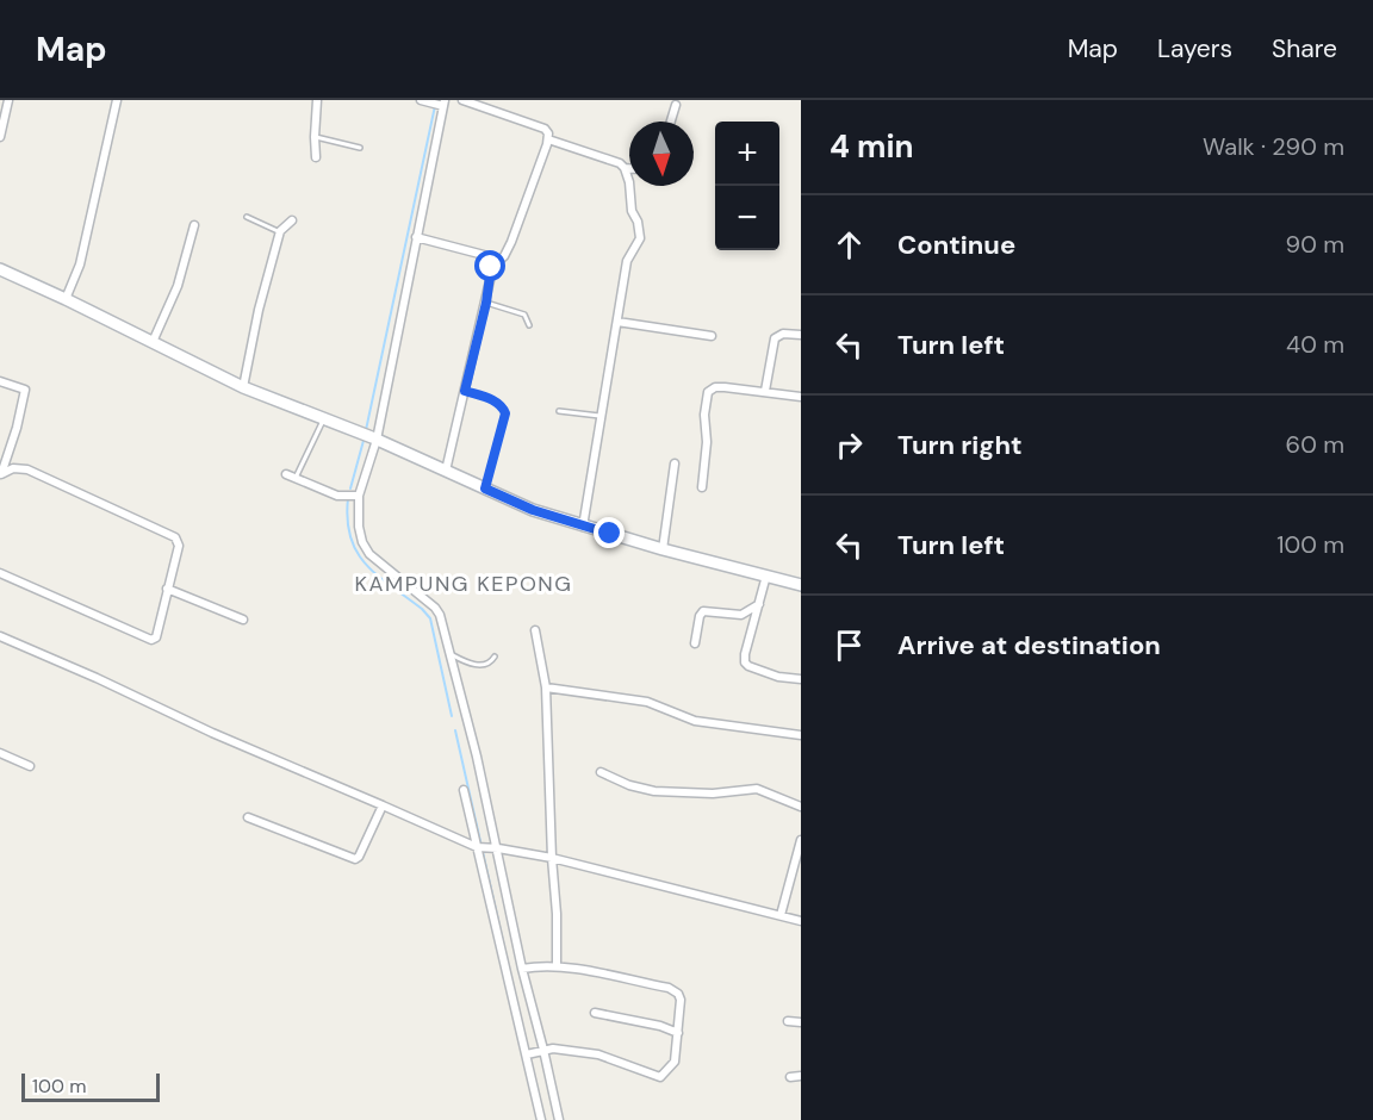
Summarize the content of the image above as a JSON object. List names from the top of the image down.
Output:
{
  "districts": ["KAMPUNG KEPONG"],
  "scale_bar": "100 m",
  "north": "bottom",
  "page": {
    "header": "Map",
    "nav": ["Map", "Layers", "Share"],
    "heading": ["4 min", "Walk · 290 m"],
    "map_buttons": ["+", "−"],
    "list": [
      ["Continue", "90 m"],
      ["Turn left", "40 m"],
      ["Turn right", "60 m"],
      ["Turn left", "100 m"],
      "Arrive at destination"
    ],
    "scale": "100 m"
  }
}
